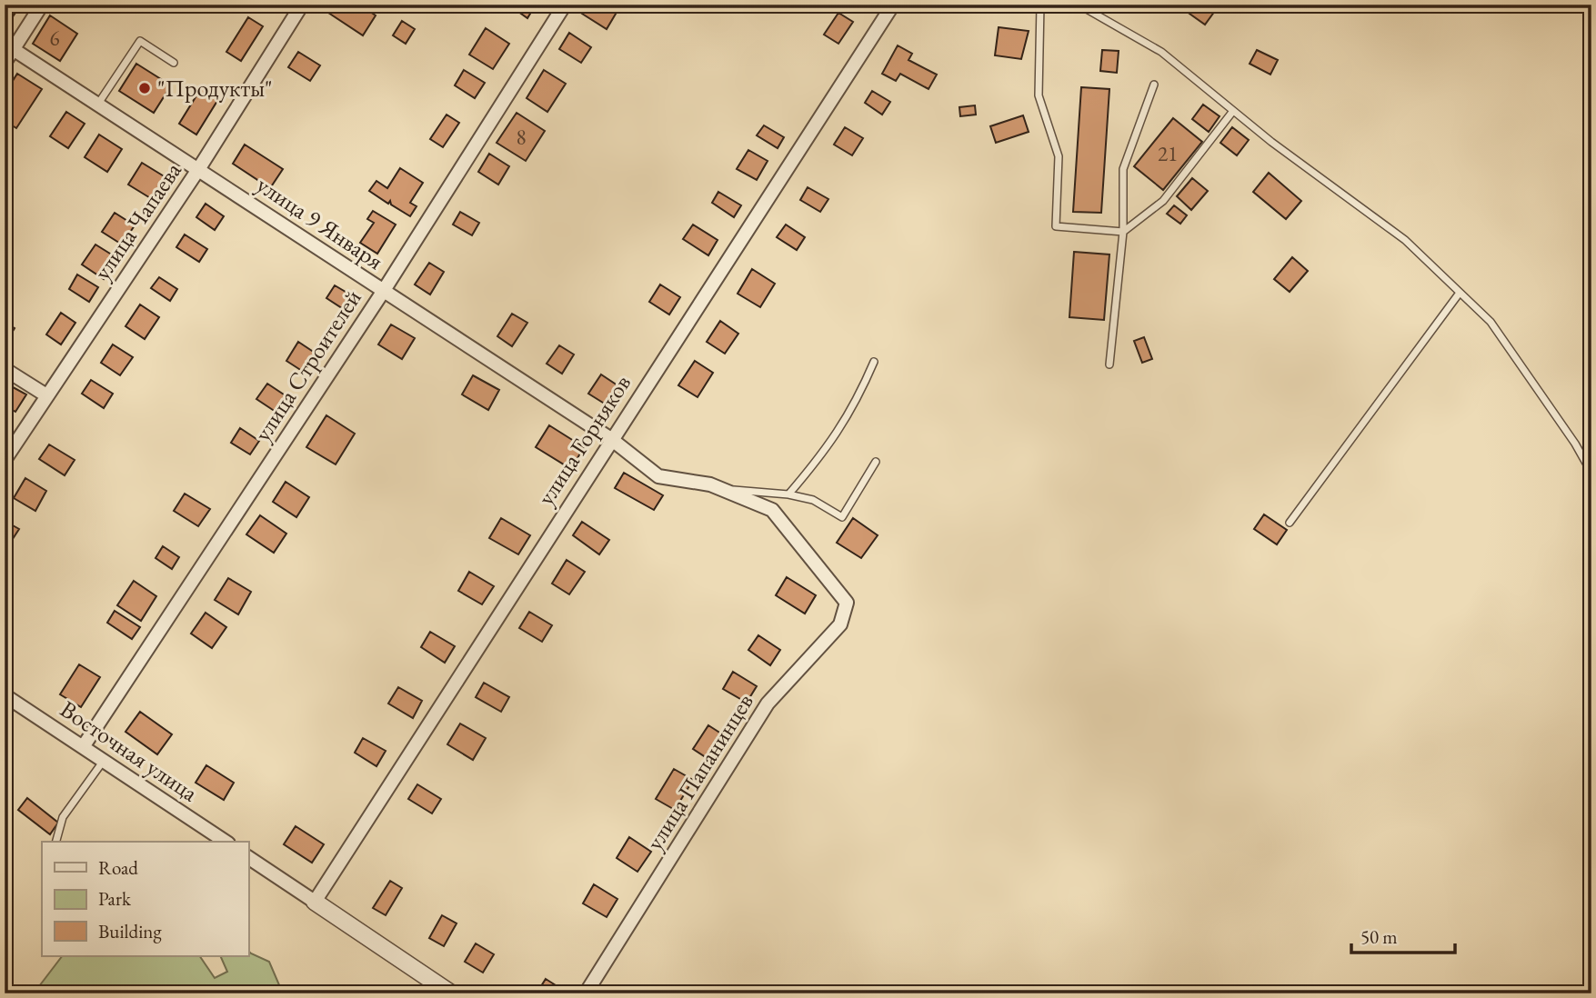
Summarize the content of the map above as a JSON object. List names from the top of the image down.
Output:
{
  "streets": {
    "street": [
      "улица Чапаева",
      "улица 9 Января",
      "улица Строителей",
      "улица Горняков",
      "Восточная улица",
      "улица Папанинцев"
    ]
  },
  "crossings": [
    ["улица Чапаева", "улица 9 Января"],
    ["улица 9 Января", "улица Строителей"],
    ["улица 9 Января", "улица Горняков"],
    ["улица 9 Января", "улица Папанинцев"],
    ["улица Строителей", "Восточная улица"]
  ],
  "places": ["\"Продукты\""],
  "house_numbers": ["6", "8", "21"],
  "legend": ["Road", "Park", "Building"],
  "scale_bar": "50 m"
}
